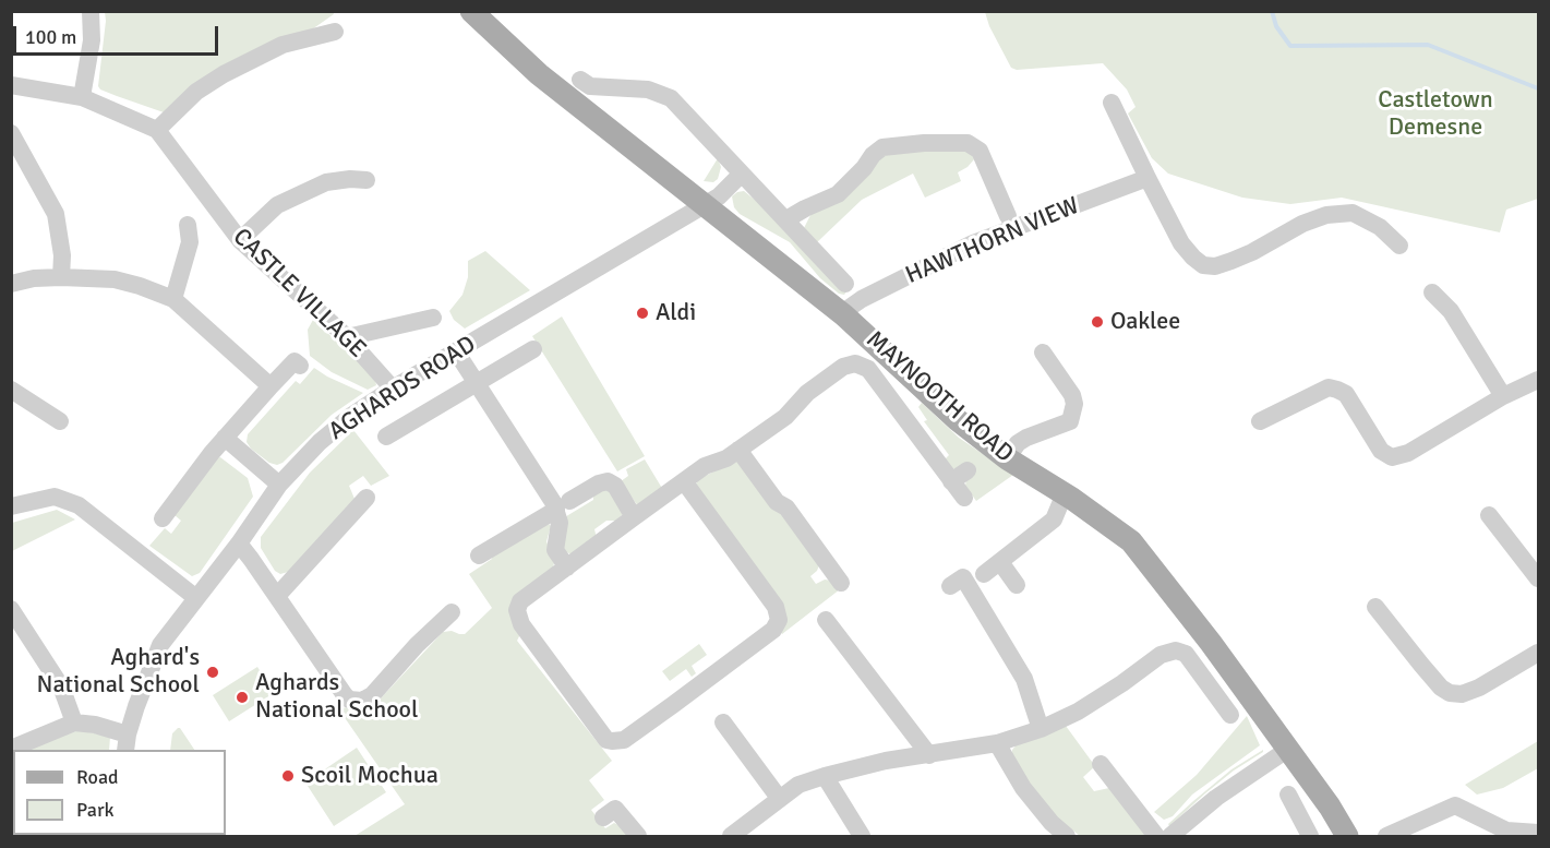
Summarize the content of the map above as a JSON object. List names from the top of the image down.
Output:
{
  "streets": {
    "main road": ["MAYNOOTH ROAD"],
    "street": ["HAWTHORN VIEW", "CASTLE VILLAGE", "AGHARDS ROAD"]
  },
  "crossings": [
    ["HAWTHORN VIEW", "MAYNOOTH ROAD"],
    ["CASTLE VILLAGE", "AGHARDS ROAD"],
    ["AGHARDS ROAD", "MAYNOOTH ROAD"]
  ],
  "parks": ["Castletown Demesne"],
  "places": [
    "Aldi",
    "Oaklee",
    "Aghard's National School",
    "Aghards National School",
    "Scoil Mochua"
  ],
  "legend": ["Road", "Park"],
  "scale_bar": "100 m"
}
